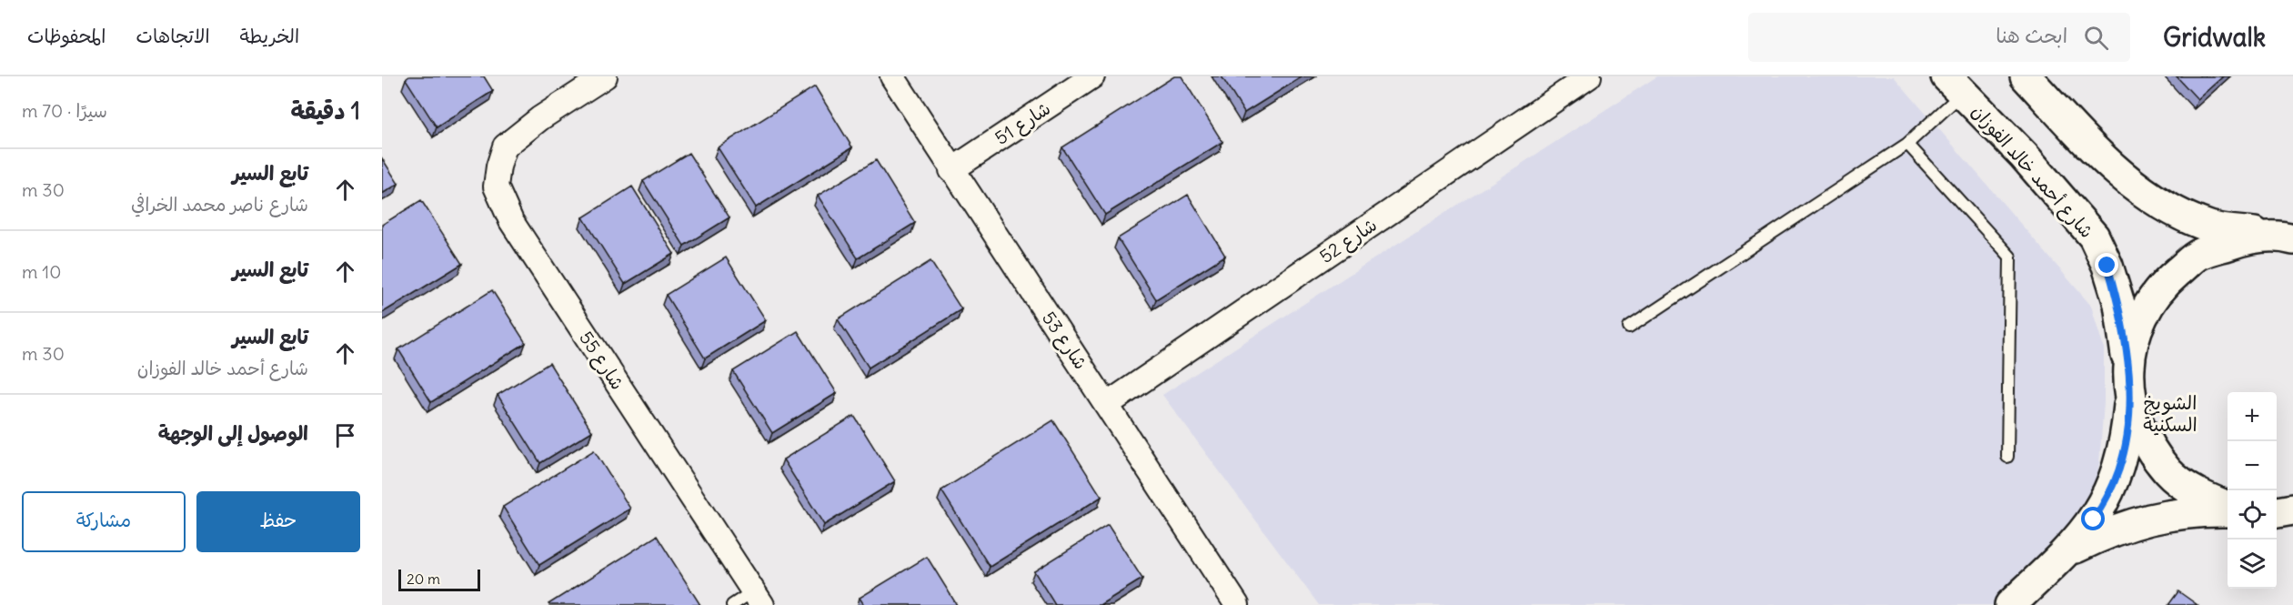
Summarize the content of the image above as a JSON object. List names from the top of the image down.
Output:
{
  "streets": {
    "main road": ["شارع أحمد خالد الفوزان"],
    "street": [
      "شارع 51",
      "شارع 52",
      "شارع 53",
      "شارع 55"
    ]
  },
  "crossings": [
    ["شارع 51", "شارع 53"],
    ["شارع 52", "شارع 53"]
  ],
  "districts": ["الشويخ السكنية"],
  "scale_bar": "20 m",
  "page": {
    "header": "Gridwalk",
    "search": "ابحث هنا",
    "nav": ["الخريطة", "الاتجاهات", "المحفوظات"],
    "heading": ["1 دقيقة", "سيرًا · 70 m"],
    "list": [
      ["تابع السير", "شارع ناصر محمد الخرافي", "30 m"],
      ["تابع السير", "10 m"],
      ["تابع السير", "شارع أحمد خالد الفوزان", "30 m"],
      "الوصول إلى الوجهة"
    ],
    "map_buttons": ["+", "−"],
    "buttons": ["حفظ", "مشاركة"],
    "scale": "20 m"
  }
}
